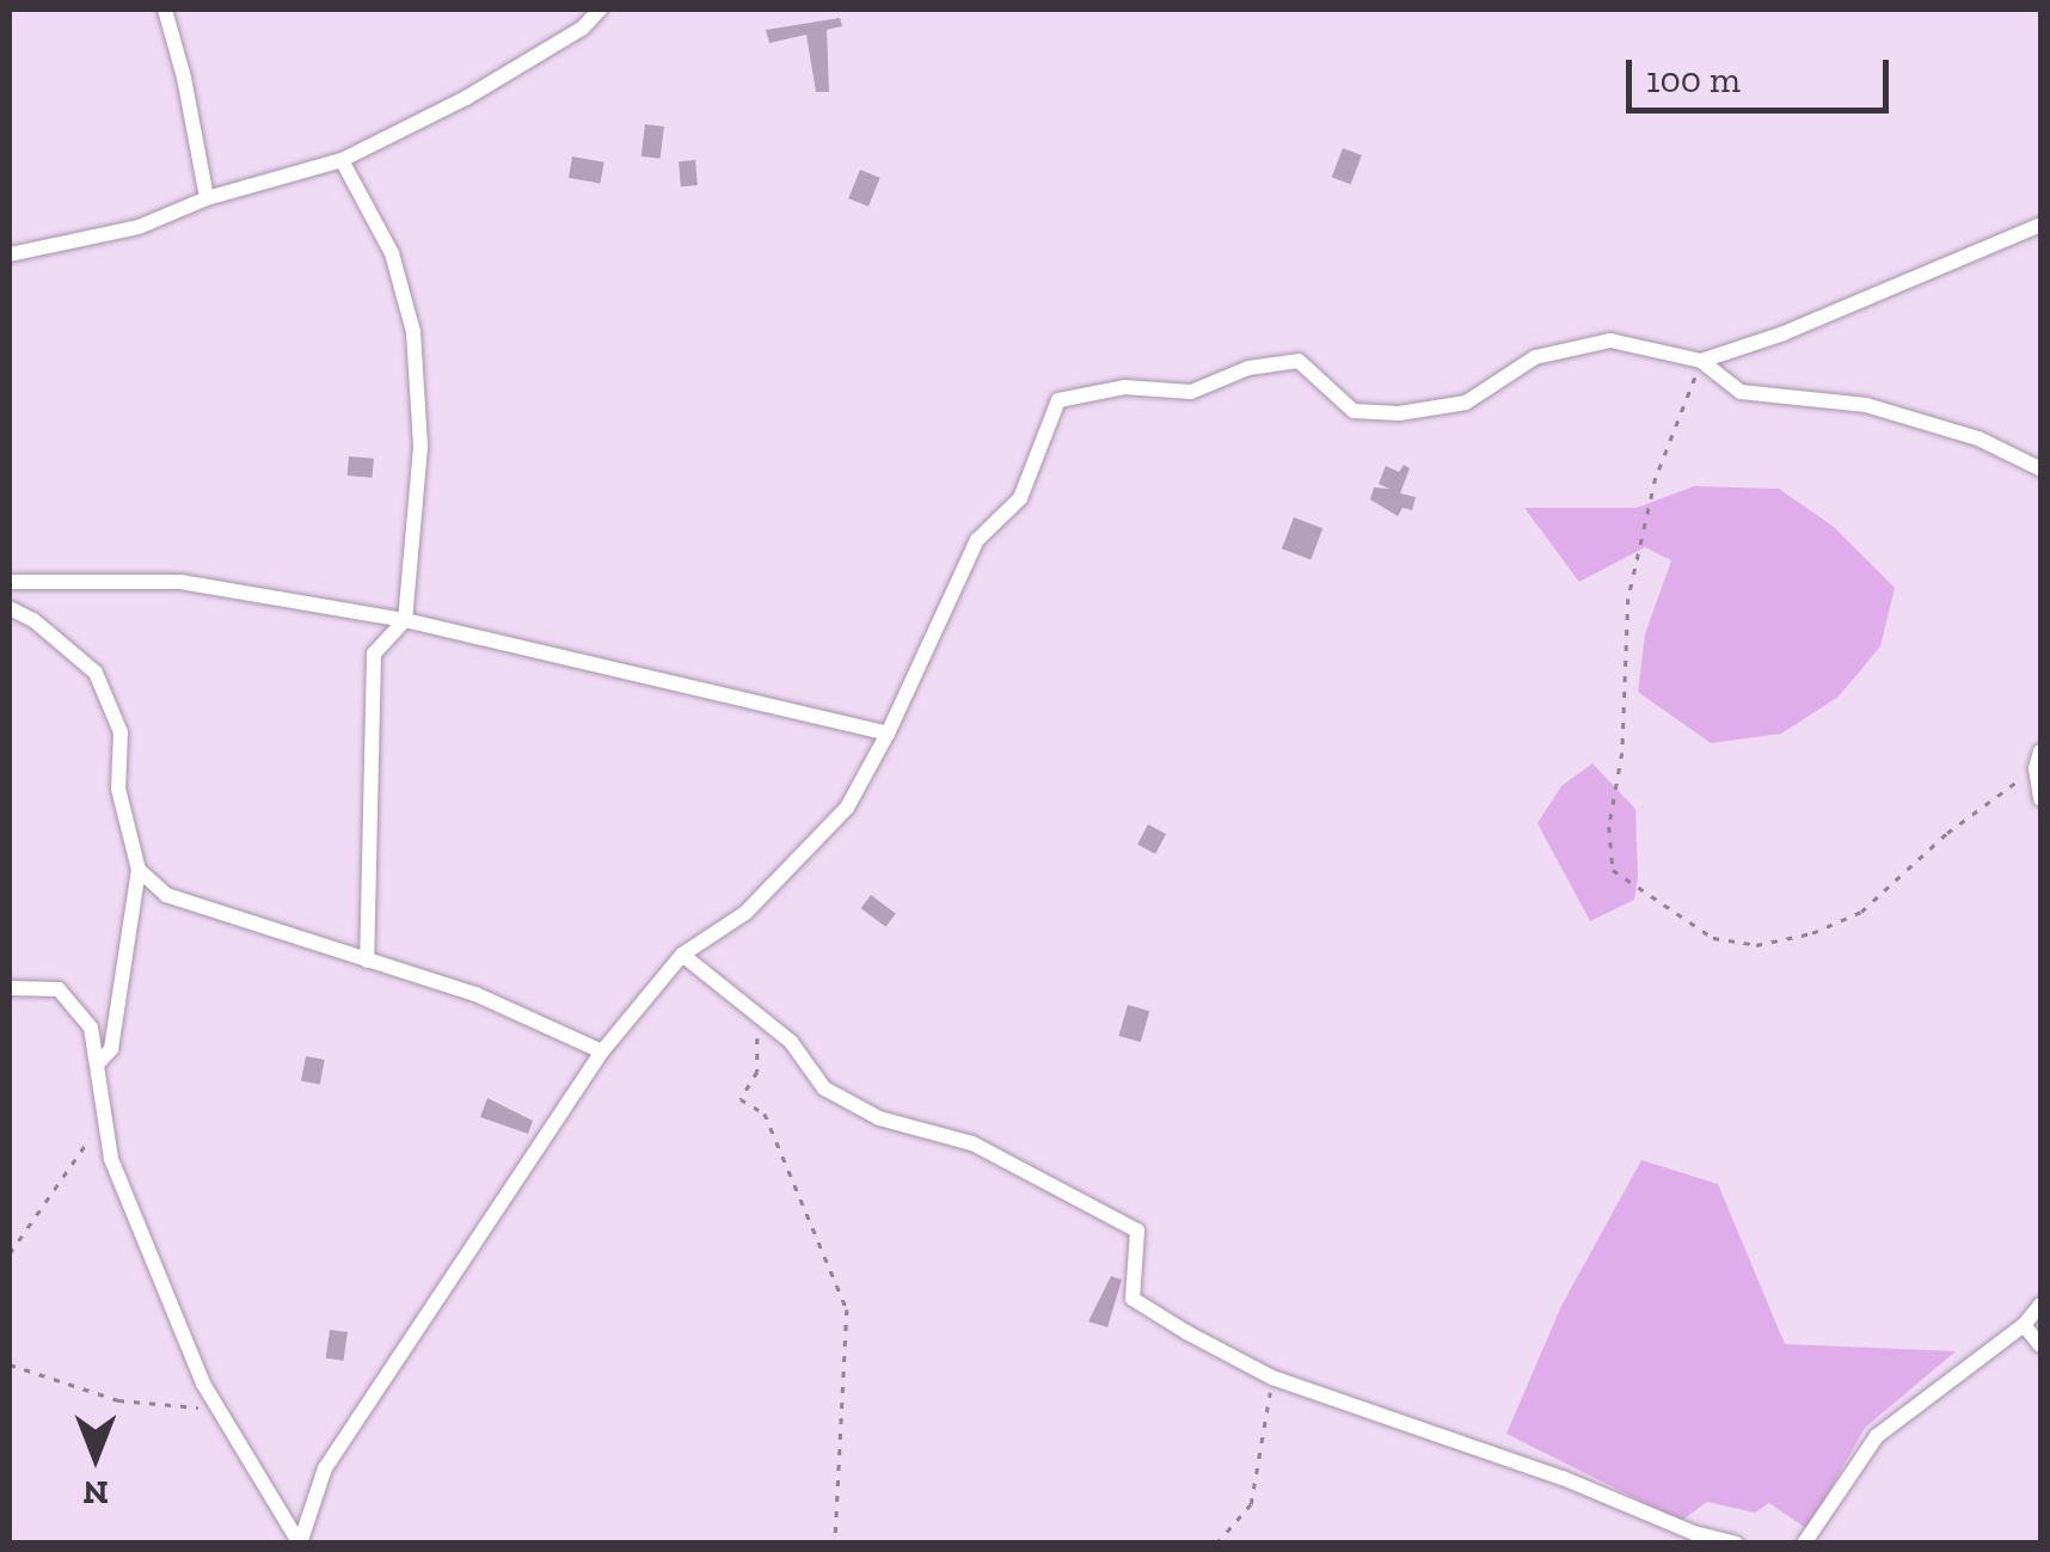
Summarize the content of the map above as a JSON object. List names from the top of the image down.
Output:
{
  "scale_bar": "100 m",
  "north": "bottom"
}
